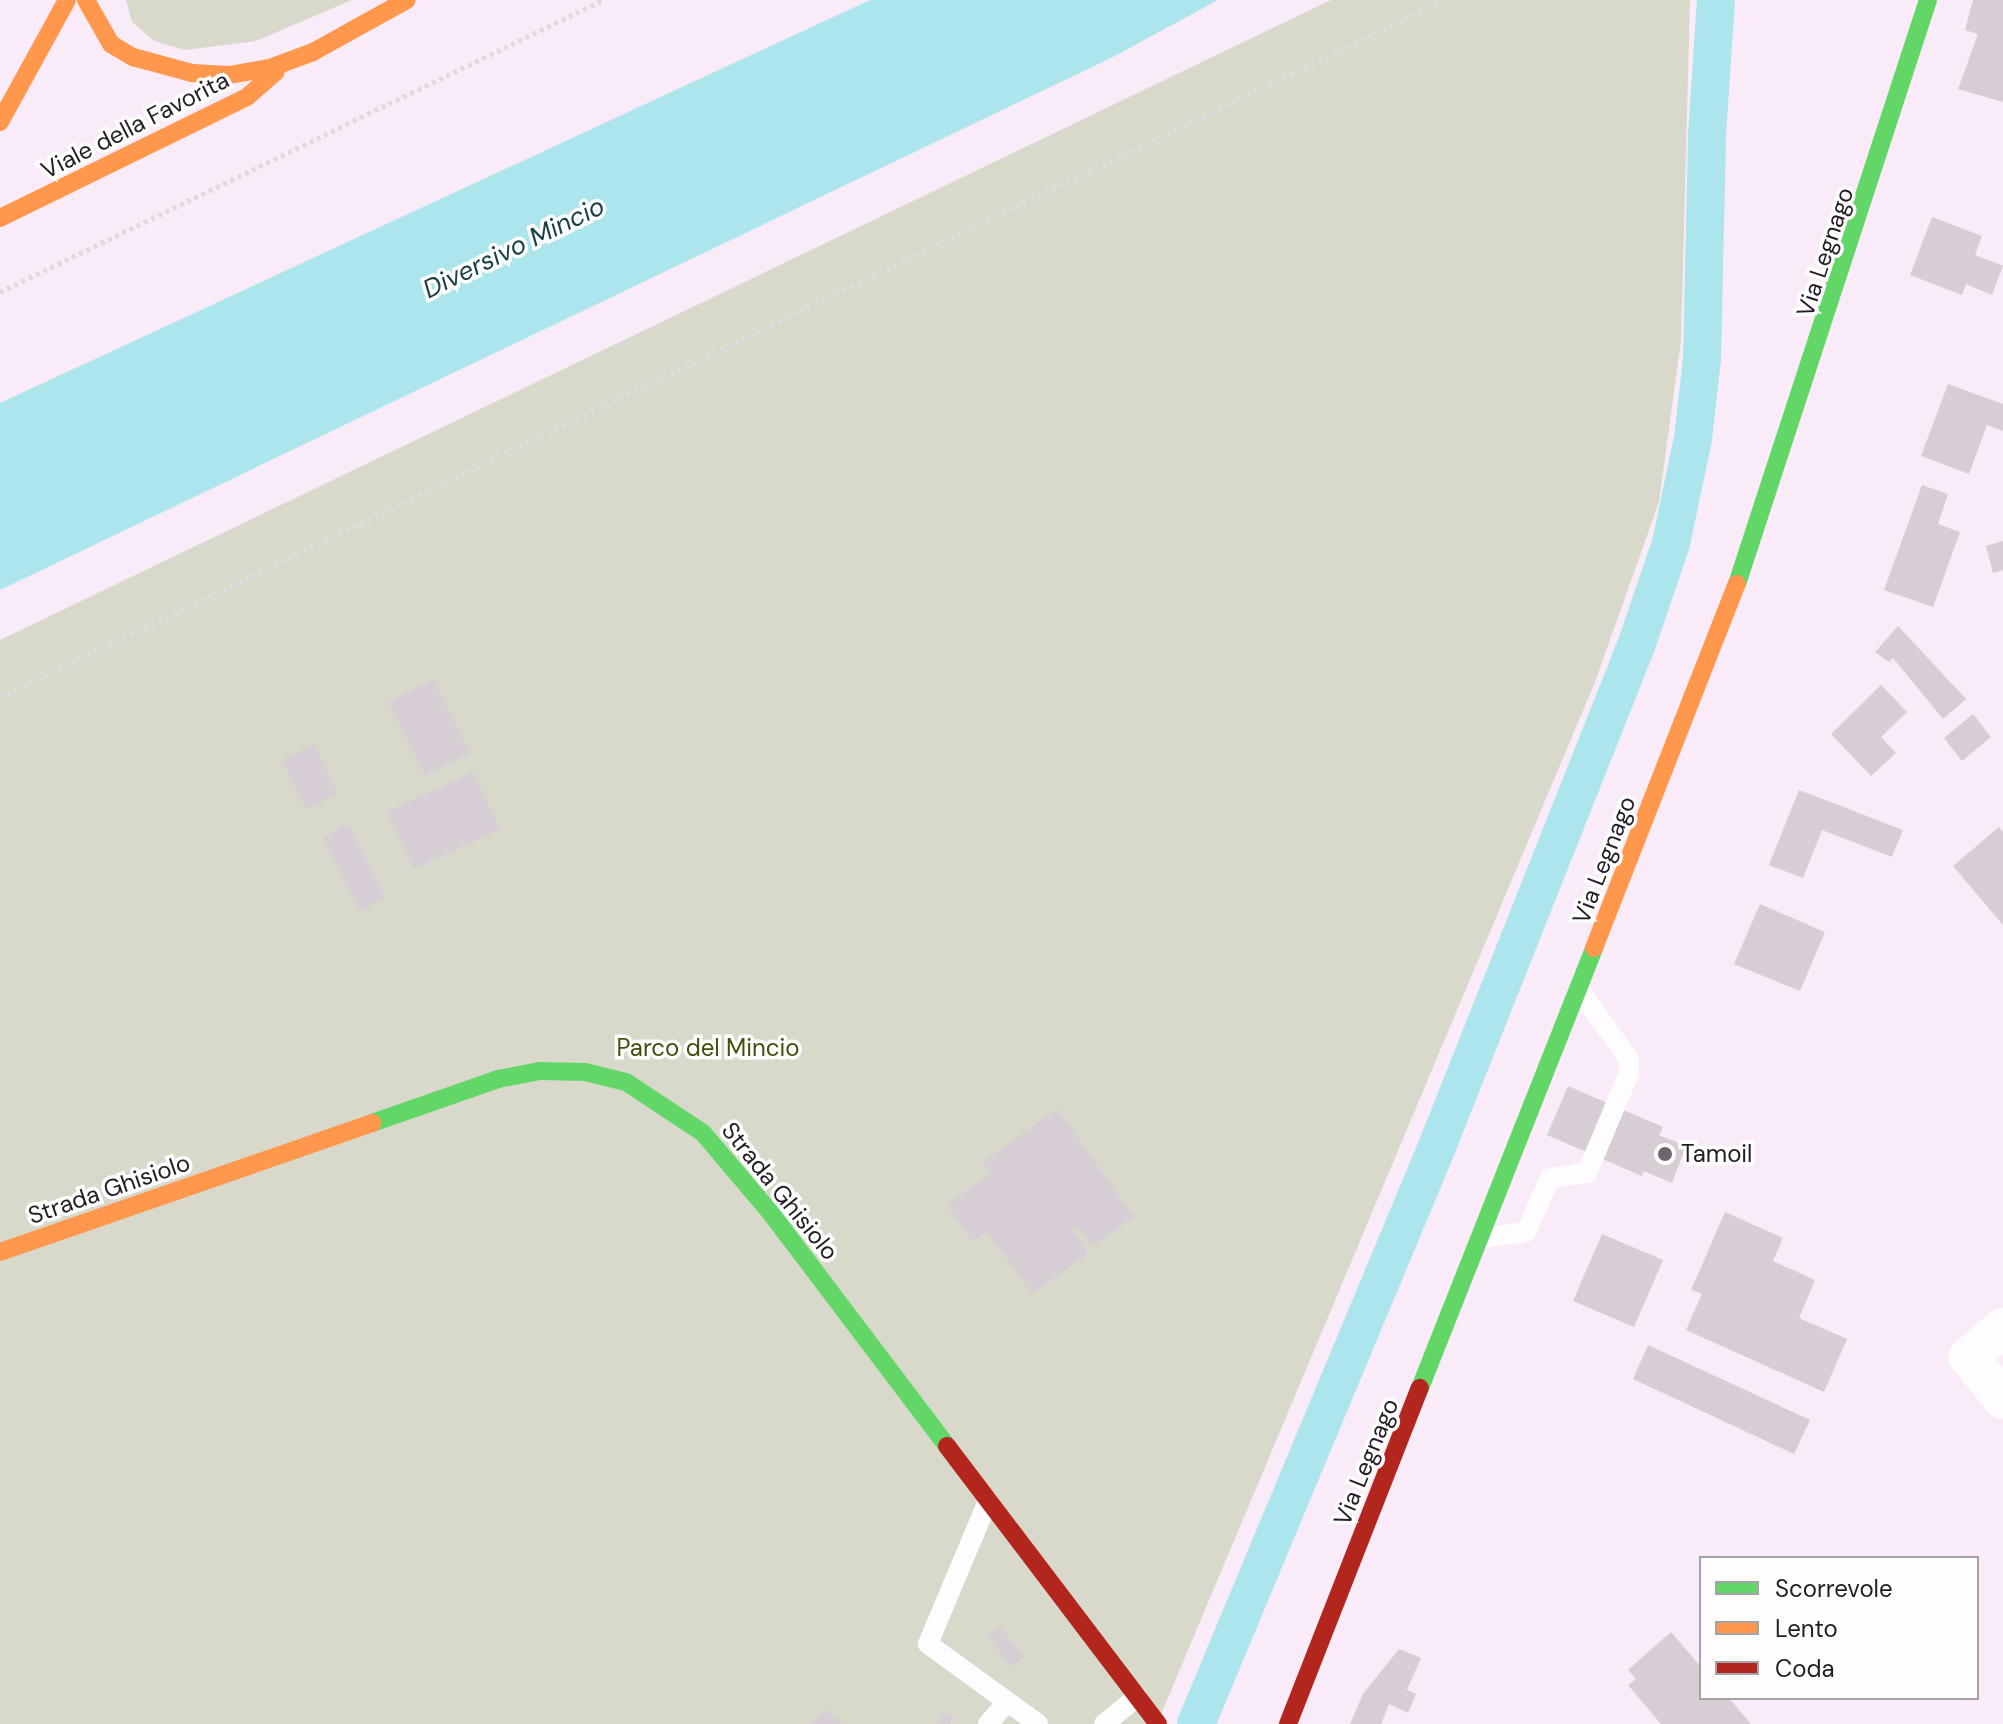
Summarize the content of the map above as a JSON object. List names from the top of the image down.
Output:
{
  "streets": {
    "main road": ["Viale della Favorita", "Via Legnago", "Strada Ghisiolo"]
  },
  "water": ["Diversivo Mincio"],
  "parks": ["Parco del Mincio"],
  "places": ["Tamoil"],
  "legend": ["Scorrevole", "Lento", "Coda"]
}
